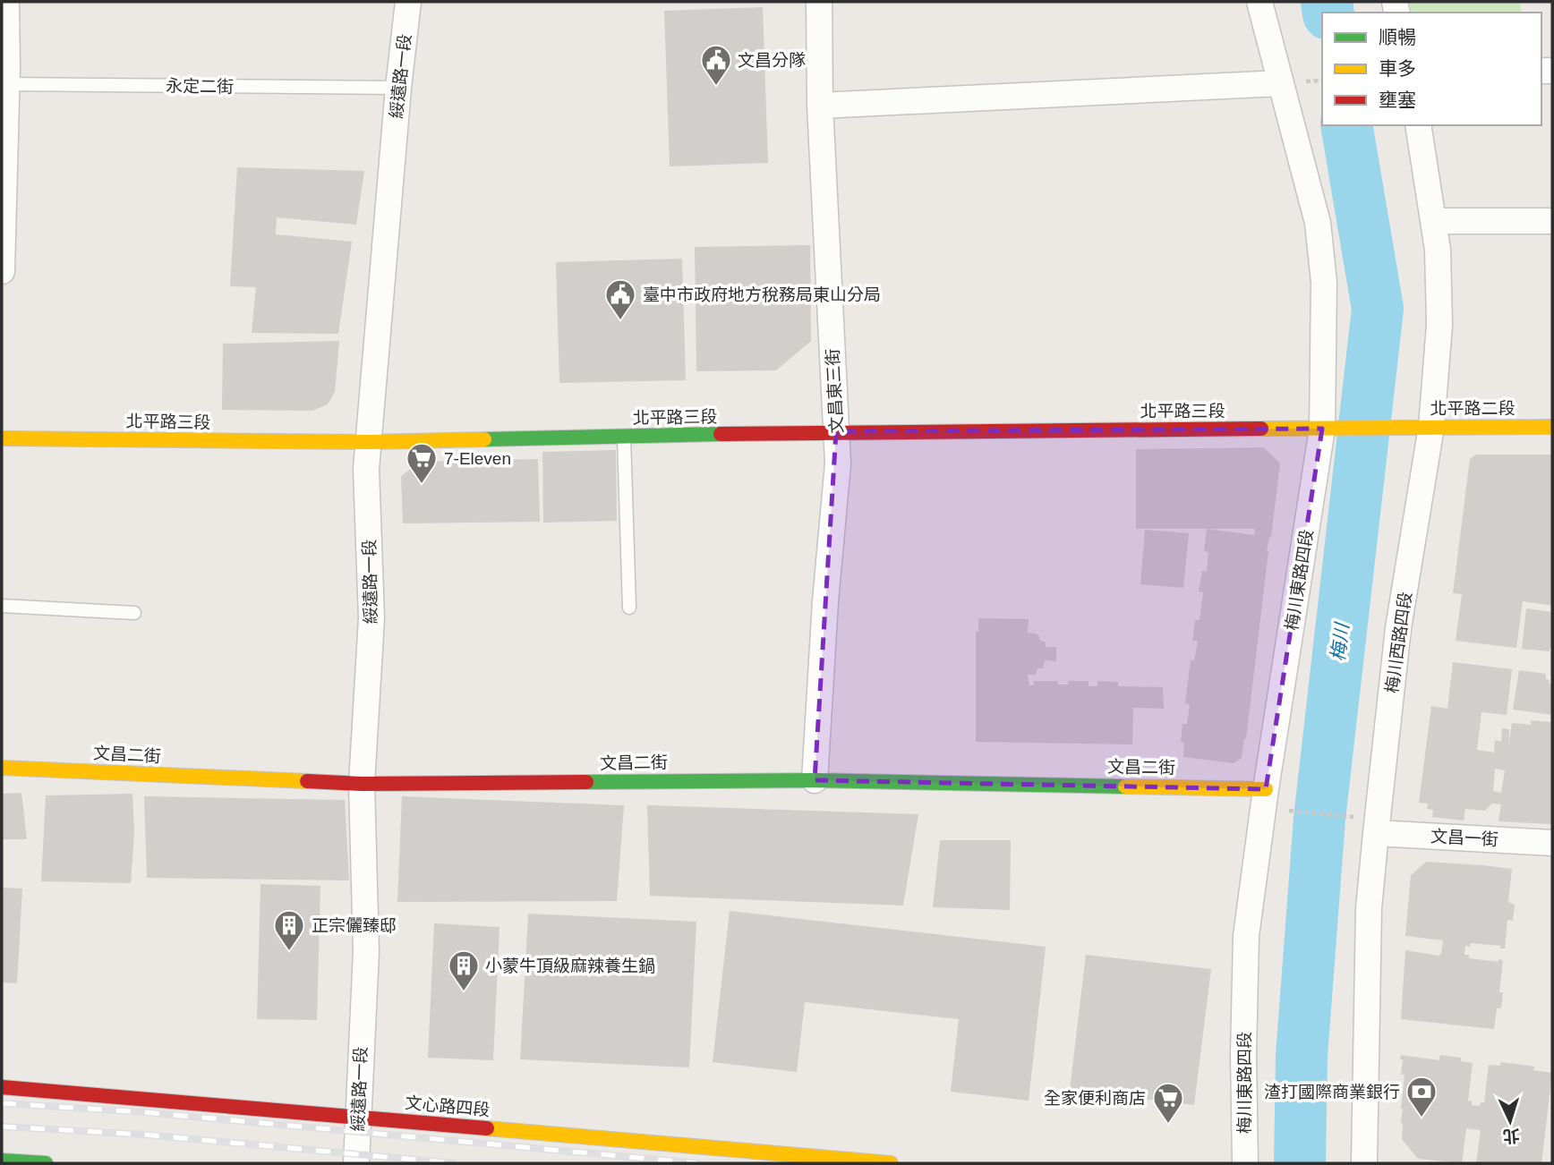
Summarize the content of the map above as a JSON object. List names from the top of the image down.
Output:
{
  "streets": {
    "street": [
      "綏遠路一段",
      "文昌東三街",
      "北平路二段",
      "北平路三段",
      "梅川東路四段",
      "梅川西路四段",
      "文昌二街",
      "文昌一街",
      "文心路四段"
    ],
    "lane": ["永定二街"]
  },
  "crossings": [
    ["綏遠路一段", "永定二街"],
    ["綏遠路一段", "北平路三段"],
    ["綏遠路一段", "文昌二街"],
    ["綏遠路一段", "文心路四段"],
    ["文昌東三街", "北平路三段"],
    ["文昌東三街", "文昌二街"],
    ["北平路二段", "北平路三段"],
    ["北平路二段", "梅川西路四段"],
    ["北平路三段", "梅川東路四段"],
    ["梅川東路四段", "文昌二街"],
    ["梅川西路四段", "文昌一街"]
  ],
  "water": ["梅川"],
  "places": {
    "public building": ["文昌分隊", "臺中市政府地方稅務局東山分局"],
    "supermarket": ["7-Eleven", "全家便利商店"],
    "building": ["正宗儷臻邸", "小蒙牛頂級麻辣養生鍋"],
    "bank": ["渣打國際商業銀行"]
  },
  "legend": ["順暢", "車多", "壅塞"],
  "north": "bottom"
}
